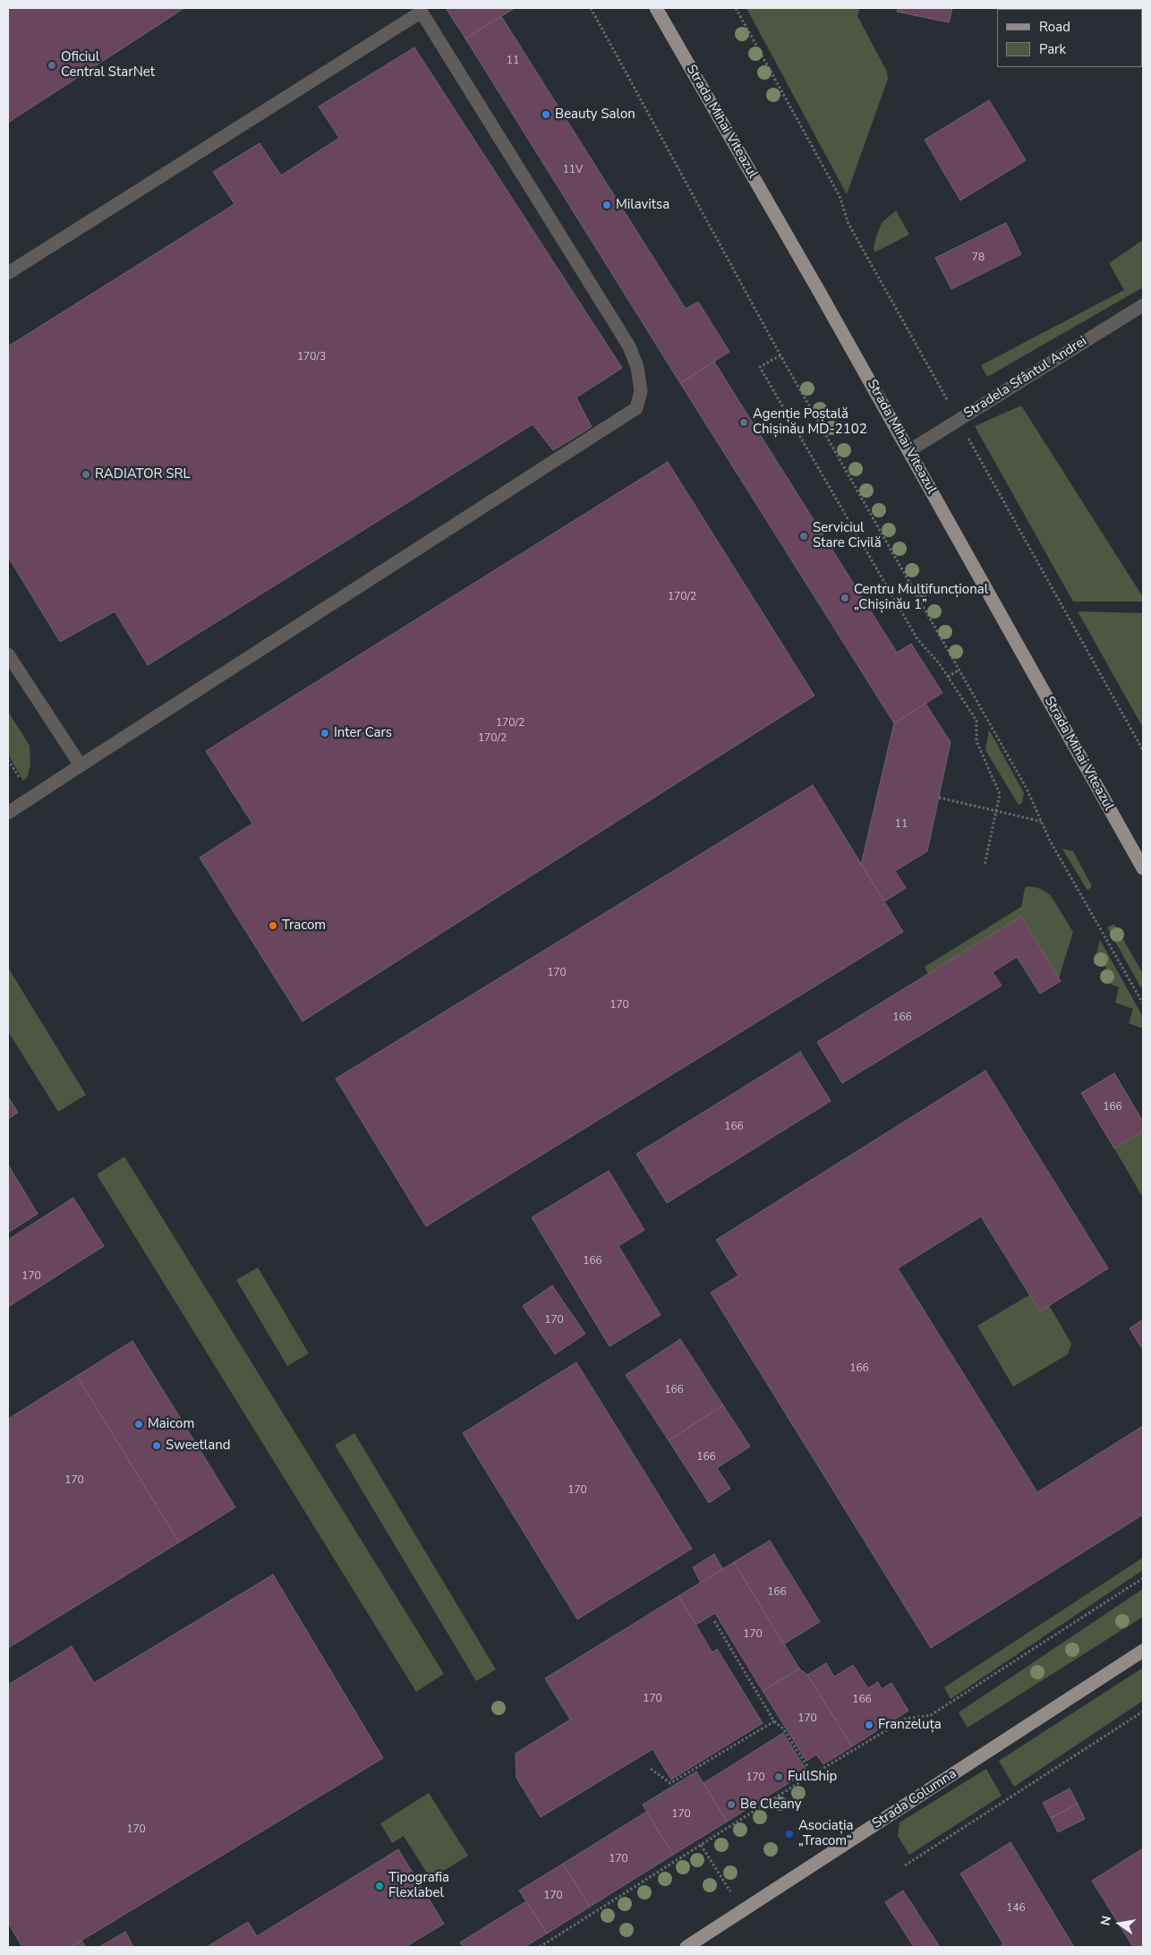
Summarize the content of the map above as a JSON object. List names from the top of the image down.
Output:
{
  "streets": {
    "main road": ["Strada Mihai Viteazul", "Strada Columna"],
    "street": ["Stradela Sfântul Andrei"]
  },
  "crossings": [
    ["Strada Mihai Viteazul", "Stradela Sfântul Andrei"]
  ],
  "places": [
    "Oficiul Central StarNet",
    "Beauty Salon",
    "Milavitsa",
    "Agenție Poștală Chișinău MD-2102",
    "RADIATOR SRL",
    "Serviciul Stare Civilă",
    "Centru Multifuncțional „Chișinău 1”",
    "Inter Cars",
    "Tracom",
    "Maicom",
    "Sweetland",
    "Franzeluța",
    "FullShip",
    "Be Cleany",
    "Asociația „Tracom“",
    "Tipografia Flexlabel"
  ],
  "house_numbers": [
    "11",
    "11V",
    "78",
    "170/3",
    "170/2",
    "170/2",
    "170/2",
    "11",
    "170",
    "170",
    "166",
    "166",
    "166",
    "166",
    "170",
    "170",
    "166",
    "166",
    "166",
    "170",
    "170",
    "166",
    "170",
    "170",
    "166",
    "170",
    "170",
    "170",
    "170",
    "170",
    "170",
    "146"
  ],
  "legend": ["Road", "Park"],
  "north": "left"
}
